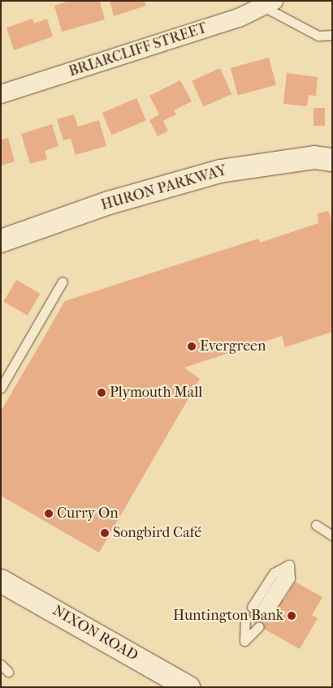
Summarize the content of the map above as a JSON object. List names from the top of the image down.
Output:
{
  "streets": {
    "main road": ["HURON PARKWAY", "NIXON ROAD"],
    "street": ["BRIARCLIFF STREET"]
  },
  "places": [
    "Evergreen",
    "Plymouth Mall",
    "Curry On",
    "Songbird Café",
    "Huntington Bank"
  ]
}
